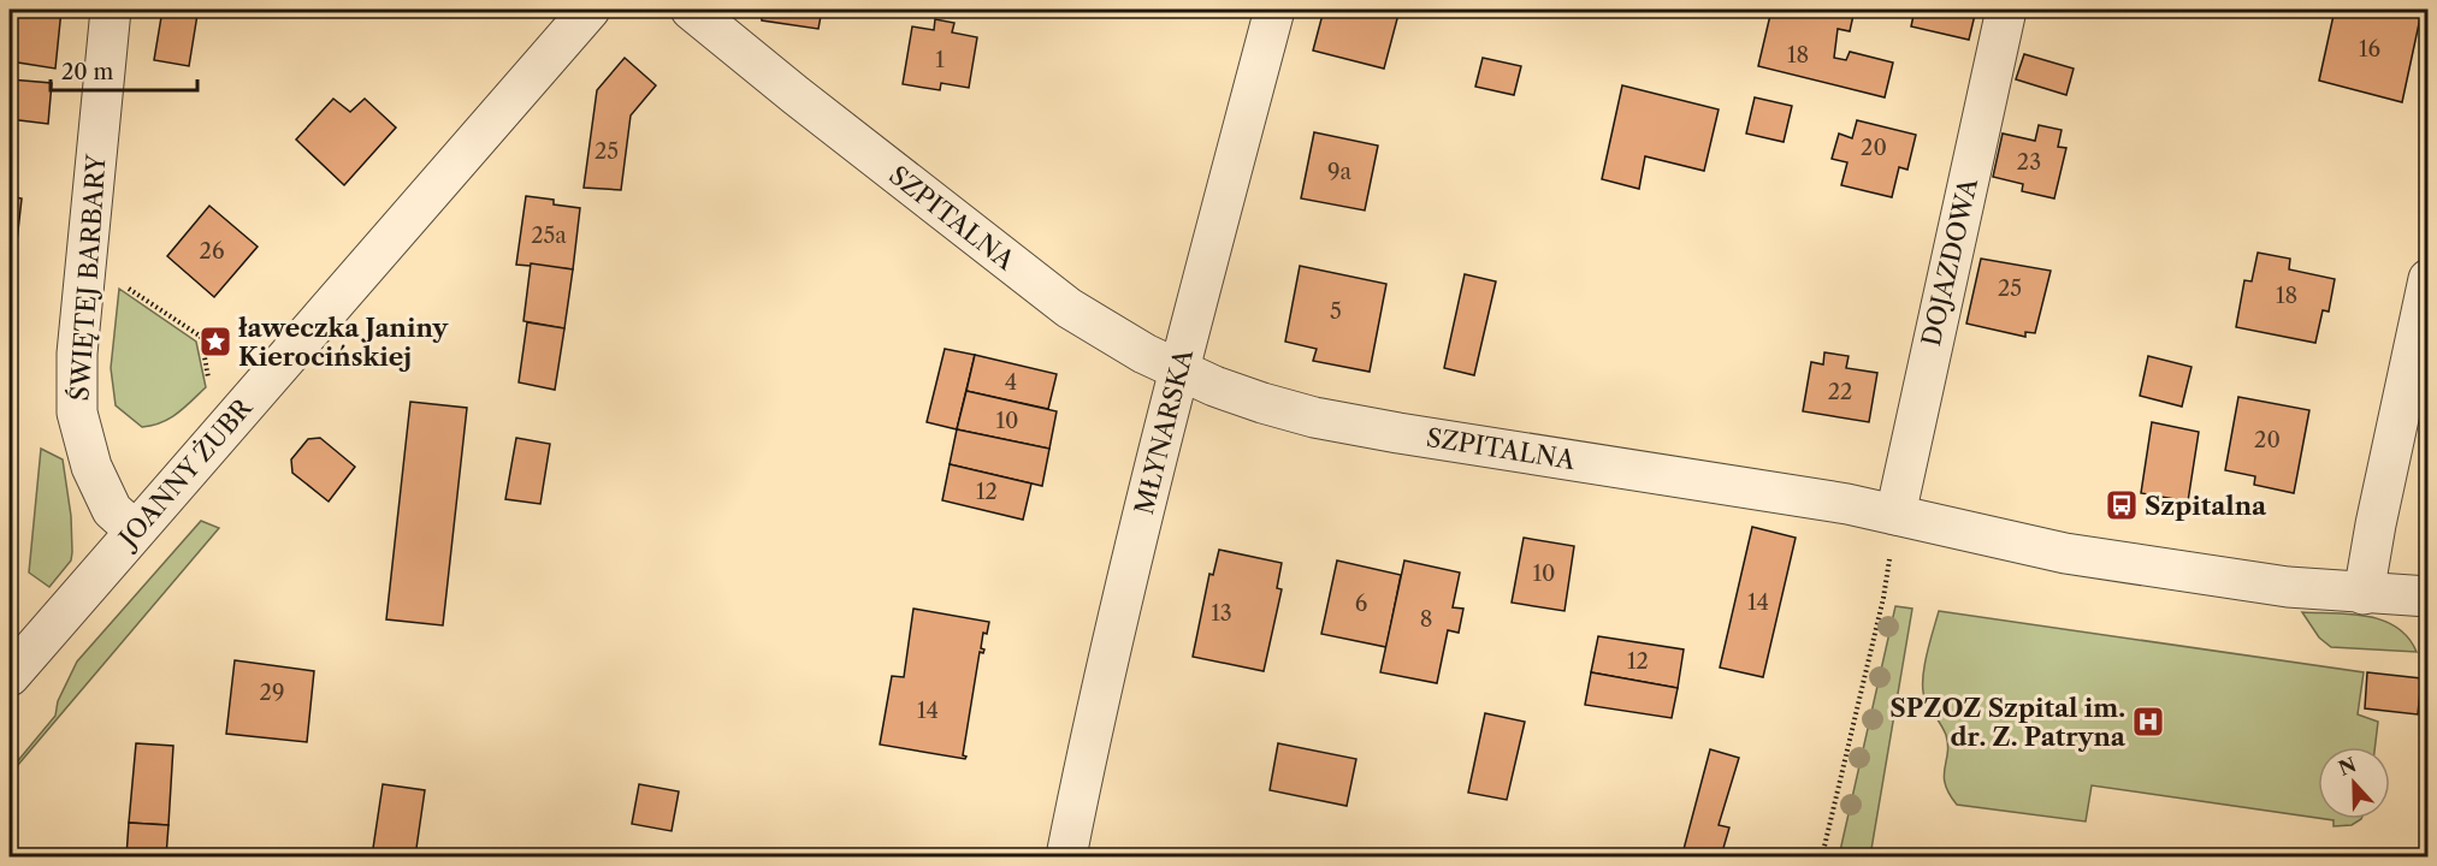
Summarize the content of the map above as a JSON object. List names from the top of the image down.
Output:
{
  "streets": {
    "street": [
      "SZPITALNA",
      "DOJAZDOWA",
      "ŚWIĘTEJ BARBARY",
      "MŁYNARSKA",
      "JOANNY ŻUBR"
    ]
  },
  "crossings": [
    ["SZPITALNA", "DOJAZDOWA"],
    ["SZPITALNA", "MŁYNARSKA"],
    ["ŚWIĘTEJ BARBARY", "JOANNY ŻUBR"]
  ],
  "places": {
    "place": ["ławeczka Janiny Kierocińskiej"],
    "bus stop": ["Szpitalna"],
    "hospital": ["SPZOZ Szpital im. dr. Z. Patryna"]
  },
  "house_numbers": [
    "16",
    "18",
    "1",
    "20",
    "25",
    "23",
    "9a",
    "25a",
    "26",
    "25",
    "18",
    "5",
    "4",
    "22",
    "10",
    "20",
    "12",
    "10",
    "14",
    "6",
    "13",
    "8",
    "12",
    "29",
    "14"
  ],
  "scale_bar": "20 m",
  "north": "top"
}
